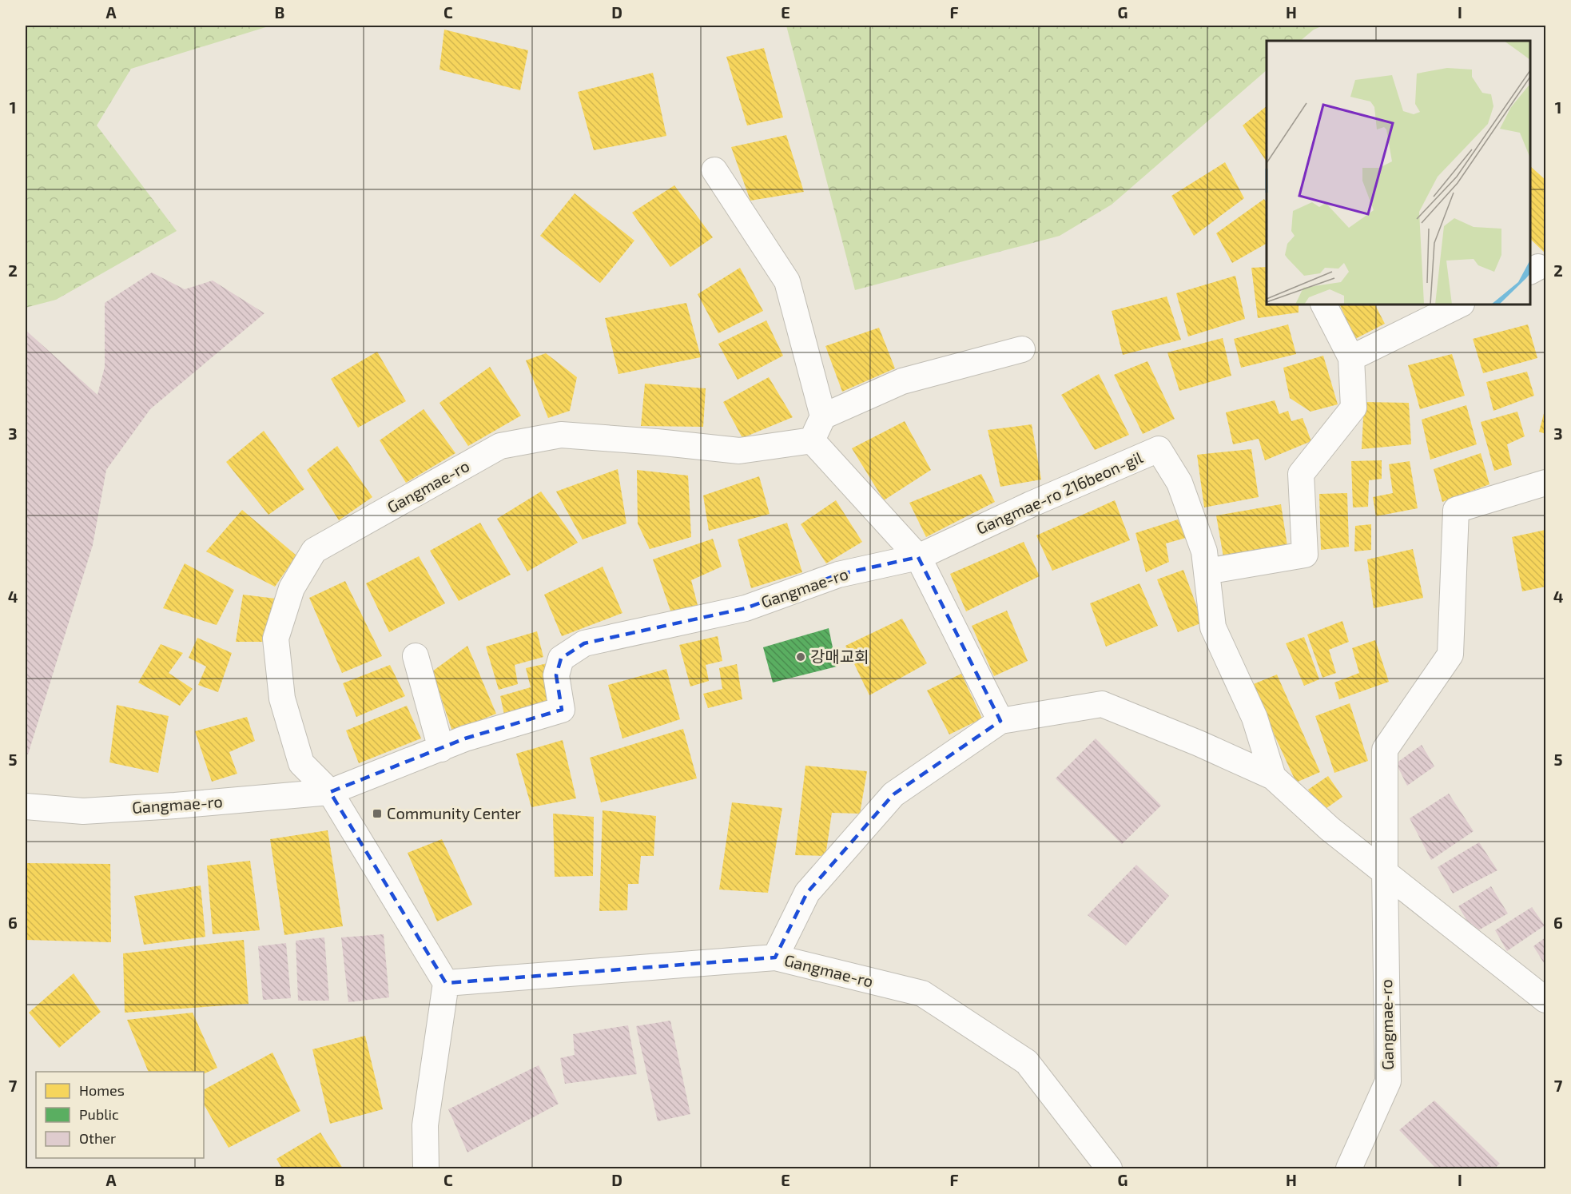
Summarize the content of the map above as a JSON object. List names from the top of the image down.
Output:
{
  "streets": {
    "street": ["Gangmae-ro", "Gangmae-ro 216beon-gil"]
  },
  "crossings": [
    ["Gangmae-ro", "Gangmae-ro 216beon-gil"]
  ],
  "places": {
    "other": ["강매교회"],
    "transit": ["Community Center"]
  },
  "legend": ["Homes", "Public", "Other"],
  "grid": {
    "columns": [
      "A",
      "B",
      "C",
      "D",
      "E",
      "F",
      "G",
      "H",
      "I"
    ],
    "rows": [
      "1",
      "2",
      "3",
      "4",
      "5",
      "6",
      "7"
    ]
  }
}
